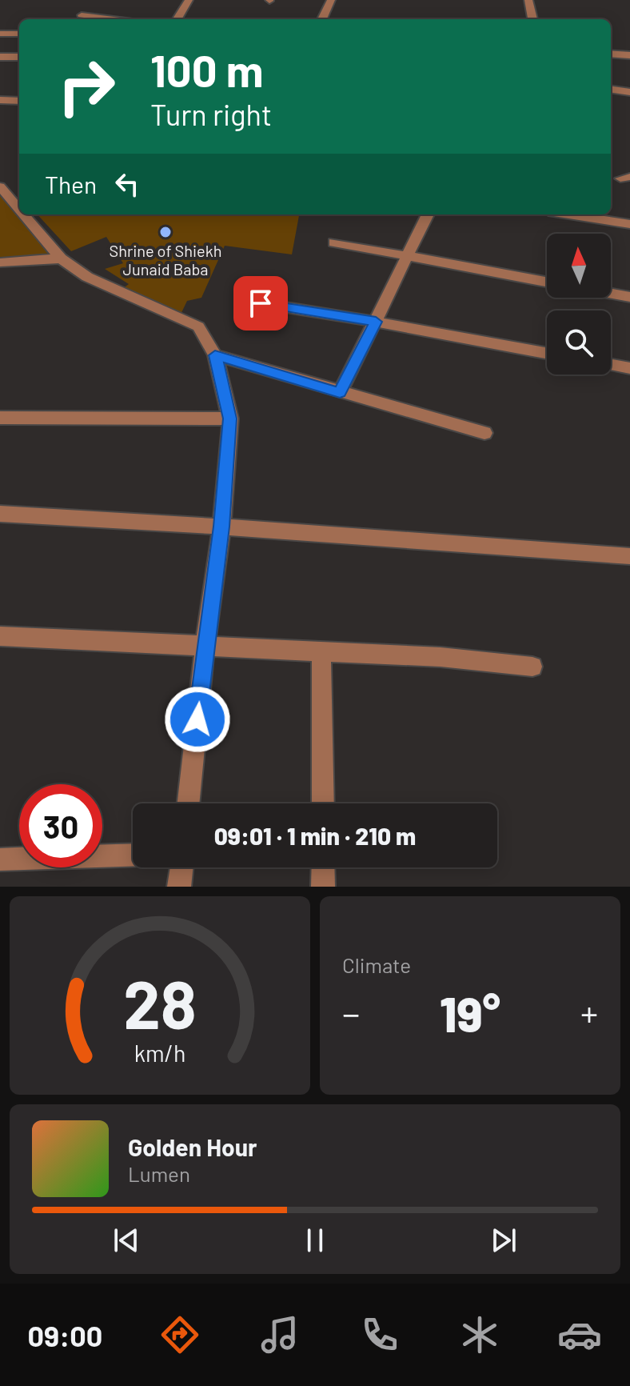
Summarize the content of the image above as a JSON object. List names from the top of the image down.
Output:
{
  "places": ["Shrine of Shiekh Junaid Baba"],
  "north": "top",
  "page": {
    "turn": ["100 m", "Turn right"],
    "then": "Then",
    "limit": "30",
    "trip": "09:01 · 1 min · 210 m",
    "tile": "Climate",
    "heat": ["−", "19°", "+"],
    "song": ["Golden Hour", "Lumen"],
    "tabs": "09:00",
    "gauge": ["28", "km/h"]
  }
}
